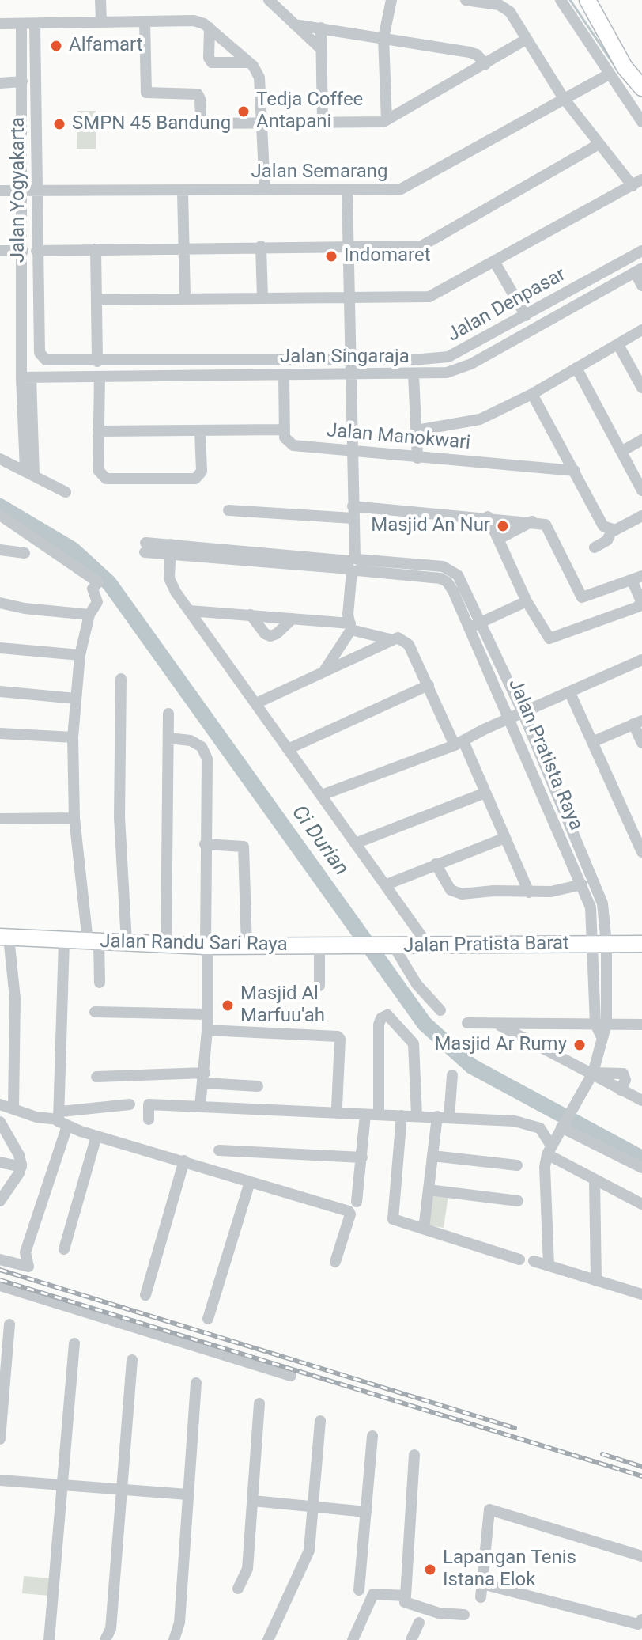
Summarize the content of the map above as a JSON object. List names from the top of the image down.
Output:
{
  "streets": {
    "street": [
      "Jalan Semarang",
      "Jalan Yogyakarta",
      "Jalan Denpasar",
      "Jalan Singaraja",
      "Jalan Manokwari",
      "Jalan Pratista Raya",
      "Jalan Randu Sari Raya",
      "Jalan Pratista Barat"
    ]
  },
  "crossings": [
    ["Jalan Semarang", "Jalan Yogyakarta"],
    ["Jalan Yogyakarta", "Jalan Denpasar"],
    ["Jalan Denpasar", "Jalan Singaraja"],
    ["Jalan Pratista Raya", "Jalan Pratista Barat"],
    ["Jalan Randu Sari Raya", "Jalan Pratista Barat"]
  ],
  "water": ["Ci Durian"],
  "places": [
    "Alfamart",
    "Tedja Coffee Antapani",
    "SMPN 45 Bandung",
    "Indomaret",
    "Masjid An Nur",
    "Masjid Al Marfuu'ah",
    "Masjid Ar Rumy",
    "Lapangan Tenis Istana Elok"
  ]
}
